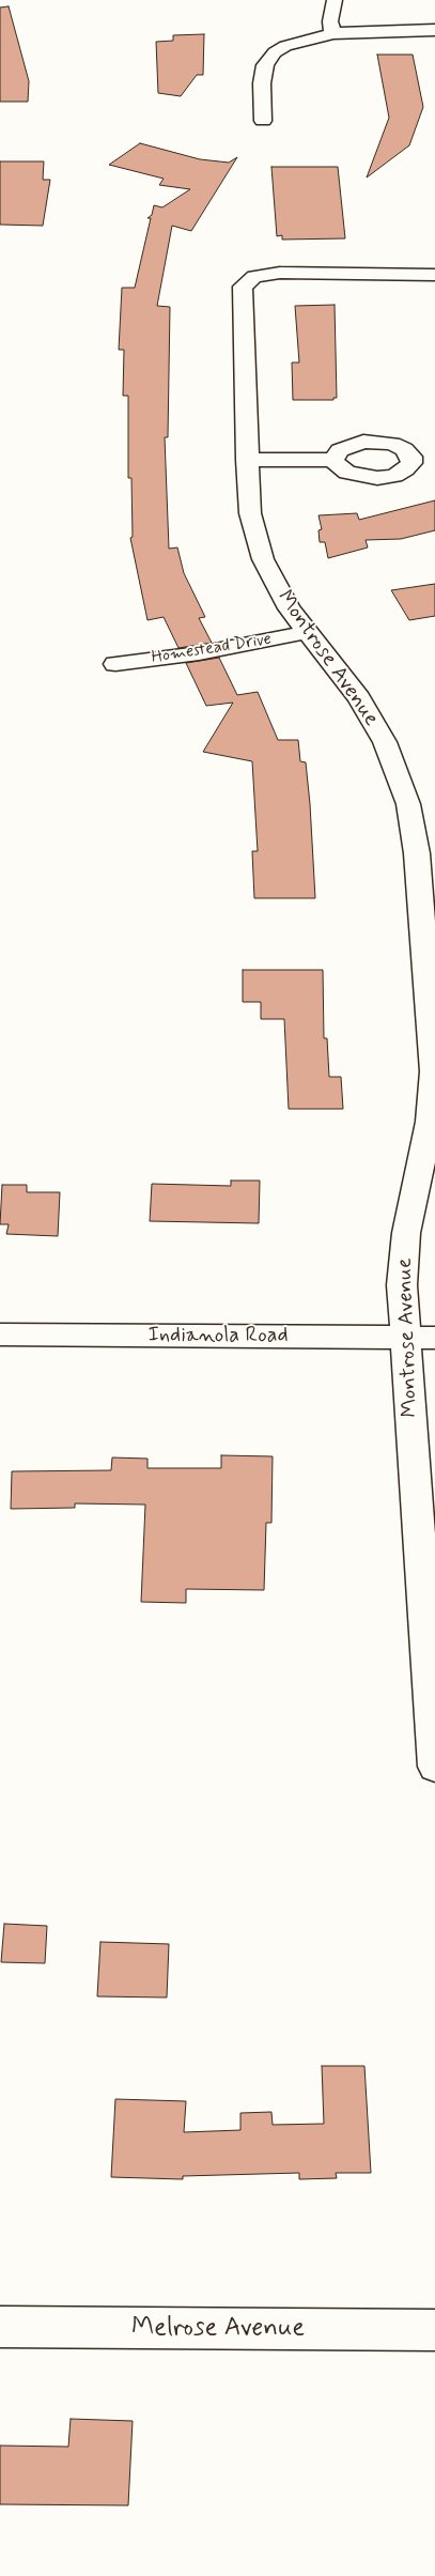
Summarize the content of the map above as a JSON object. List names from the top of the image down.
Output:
{
  "streets": {
    "street": [
      "Homestead Drive",
      "Montrose Avenue",
      "Indianola Road",
      "Melrose Avenue"
    ]
  },
  "crossings": [
    ["Homestead Drive", "Montrose Avenue"],
    ["Montrose Avenue", "Indianola Road"]
  ]
}
